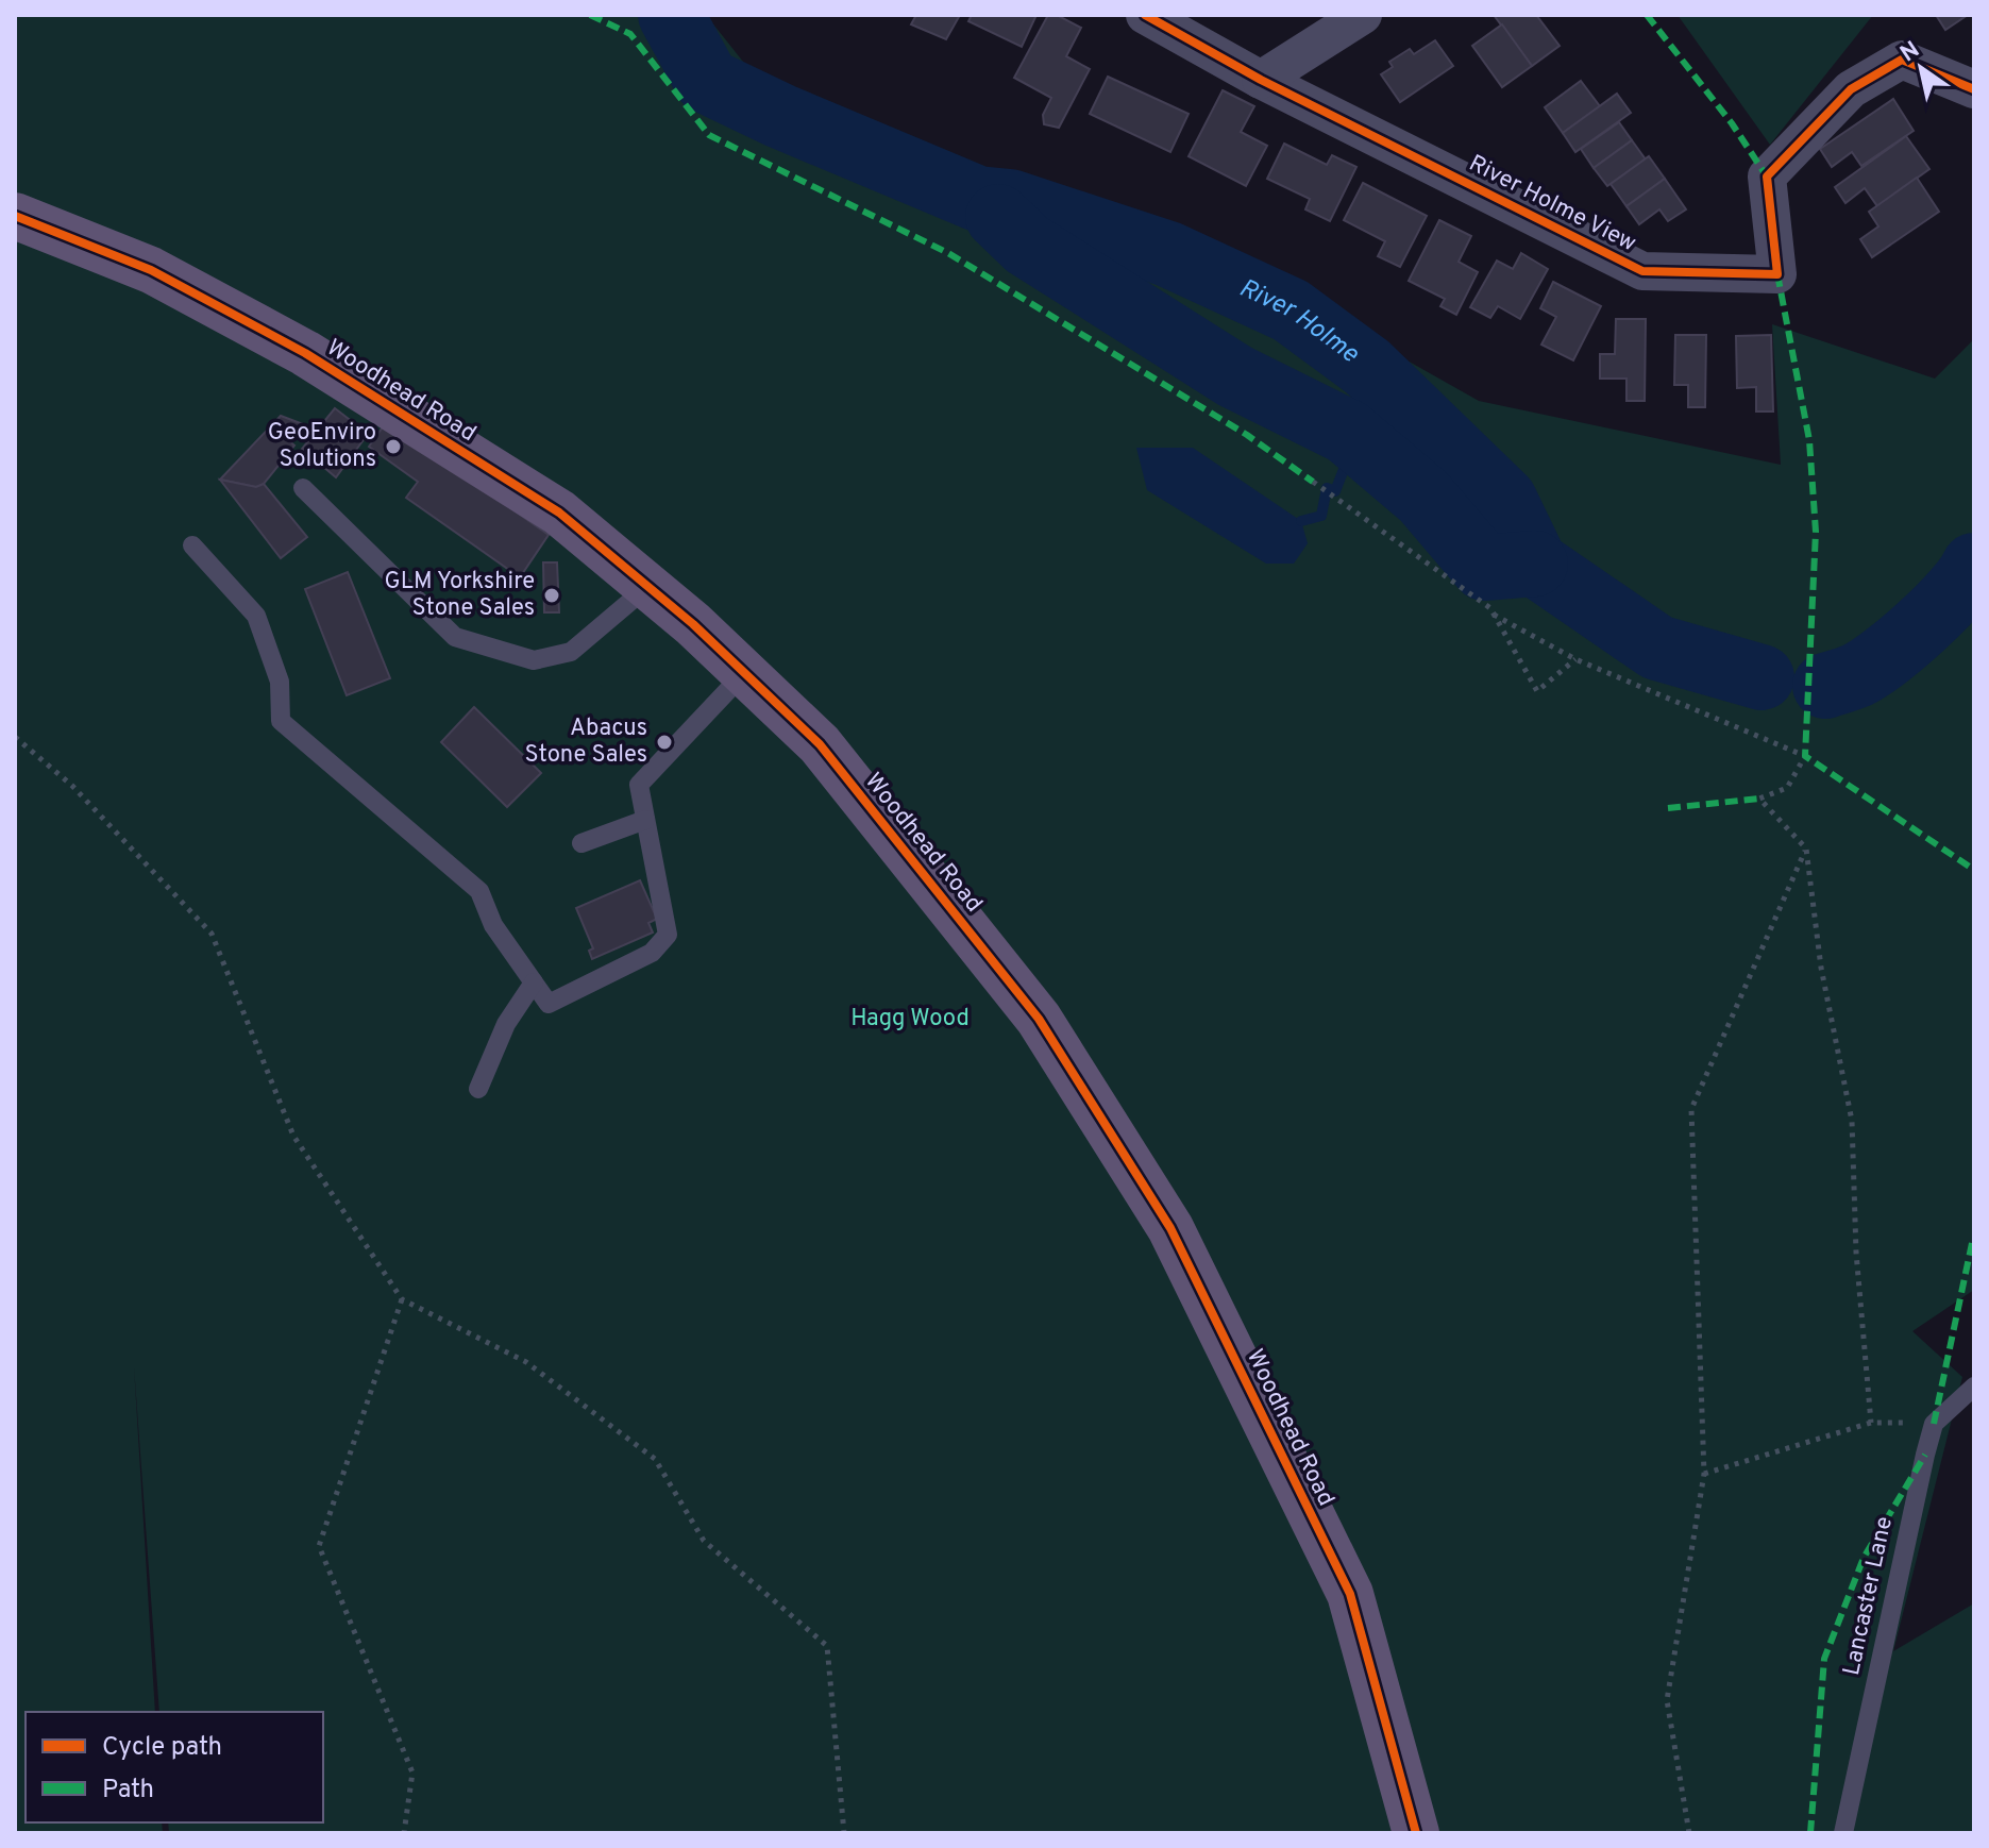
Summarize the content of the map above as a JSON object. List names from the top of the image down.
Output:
{
  "streets": {
    "main road": ["Woodhead Road"],
    "street": ["River Holme View"],
    "lane": ["Lancaster Lane"]
  },
  "water": ["River Holme"],
  "parks": ["Hagg Wood"],
  "places": ["GeoEnviro Solutions", "GLM Yorkshire Stone Sales", "Abacus Stone Sales"],
  "legend": ["Cycle path", "Path"],
  "north": "top left"
}
